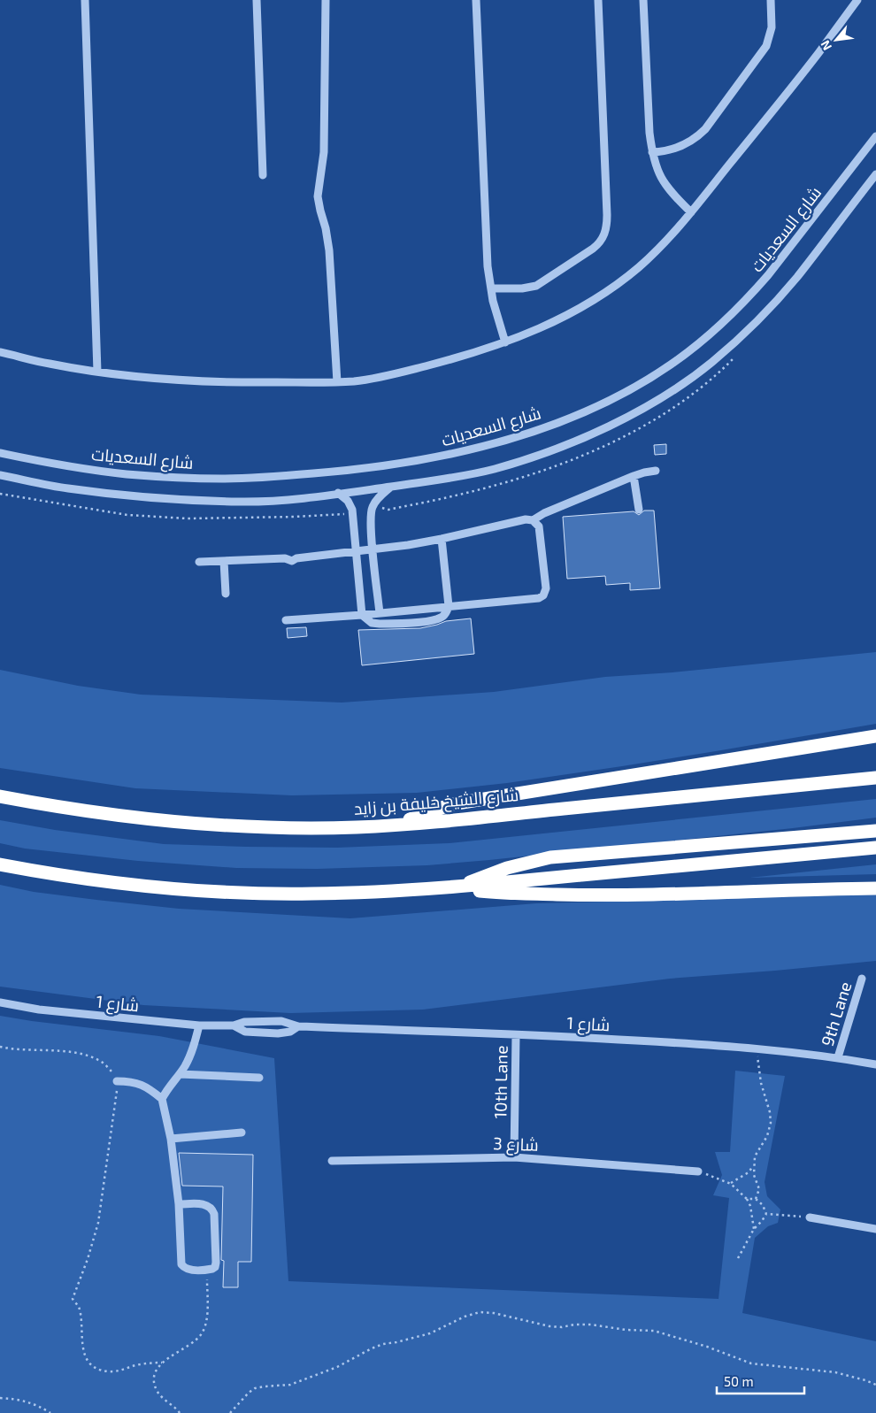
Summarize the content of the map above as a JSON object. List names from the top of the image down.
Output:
{
  "streets": {
    "highway": ["شارع الشيخ خليفة بن زايد"],
    "street": [
      "شارع السعديات",
      "شارع 1",
      "9th Lane",
      "10th Lane",
      "شارع 3"
    ]
  },
  "crossings": [
    ["شارع 1", "9th Lane"],
    ["شارع 1", "10th Lane"],
    ["10th Lane", "شارع 3"]
  ],
  "scale_bar": "50 m",
  "north": "bottom left"
}
